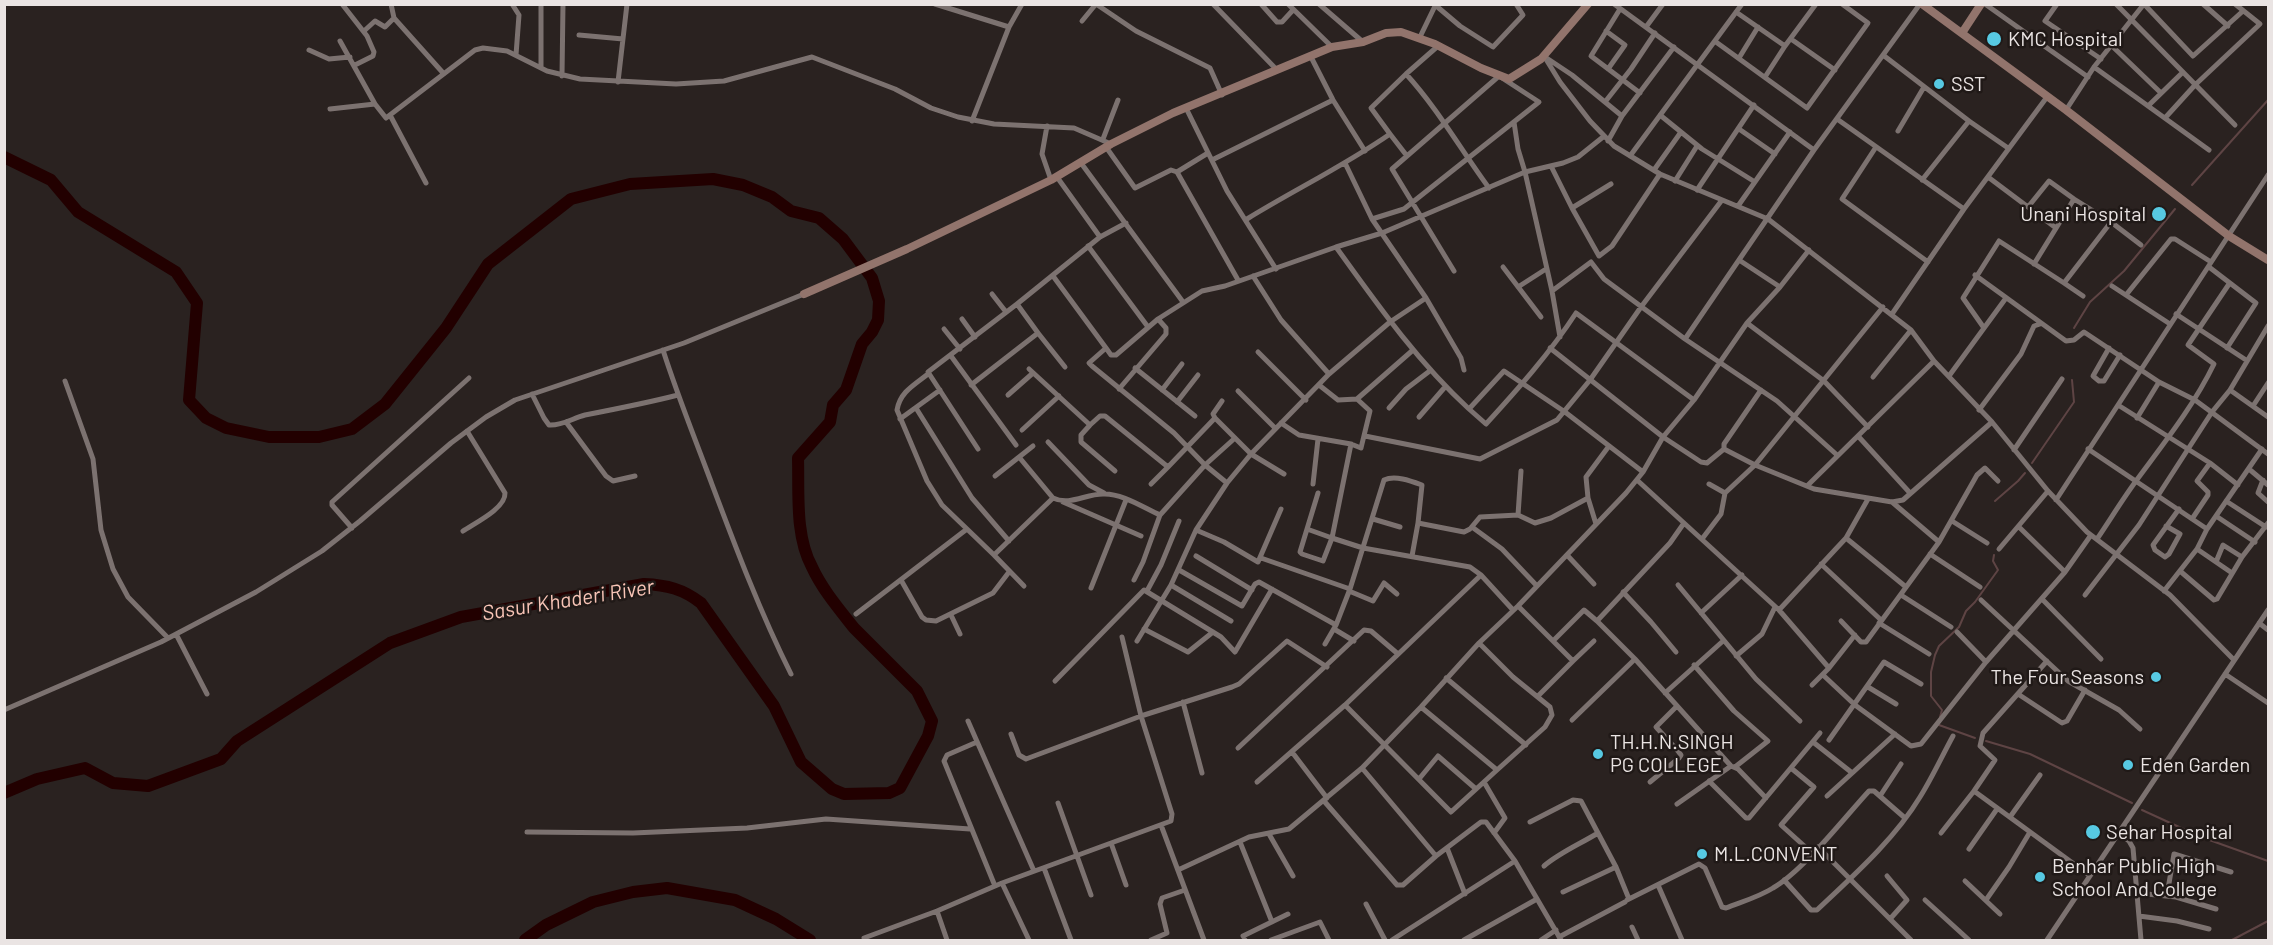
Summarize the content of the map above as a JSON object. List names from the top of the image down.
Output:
{
  "water": ["Sasur Khaderi River"],
  "places": [
    "KMC Hospital",
    "SST",
    "Unani Hospital",
    "The Four Seasons",
    "TH.H.N.SINGH PG COLLEGE",
    "Eden Garden",
    "Sehar Hospital",
    "M.L.CONVENT",
    "Benhar Public High School And College"
  ]
}
